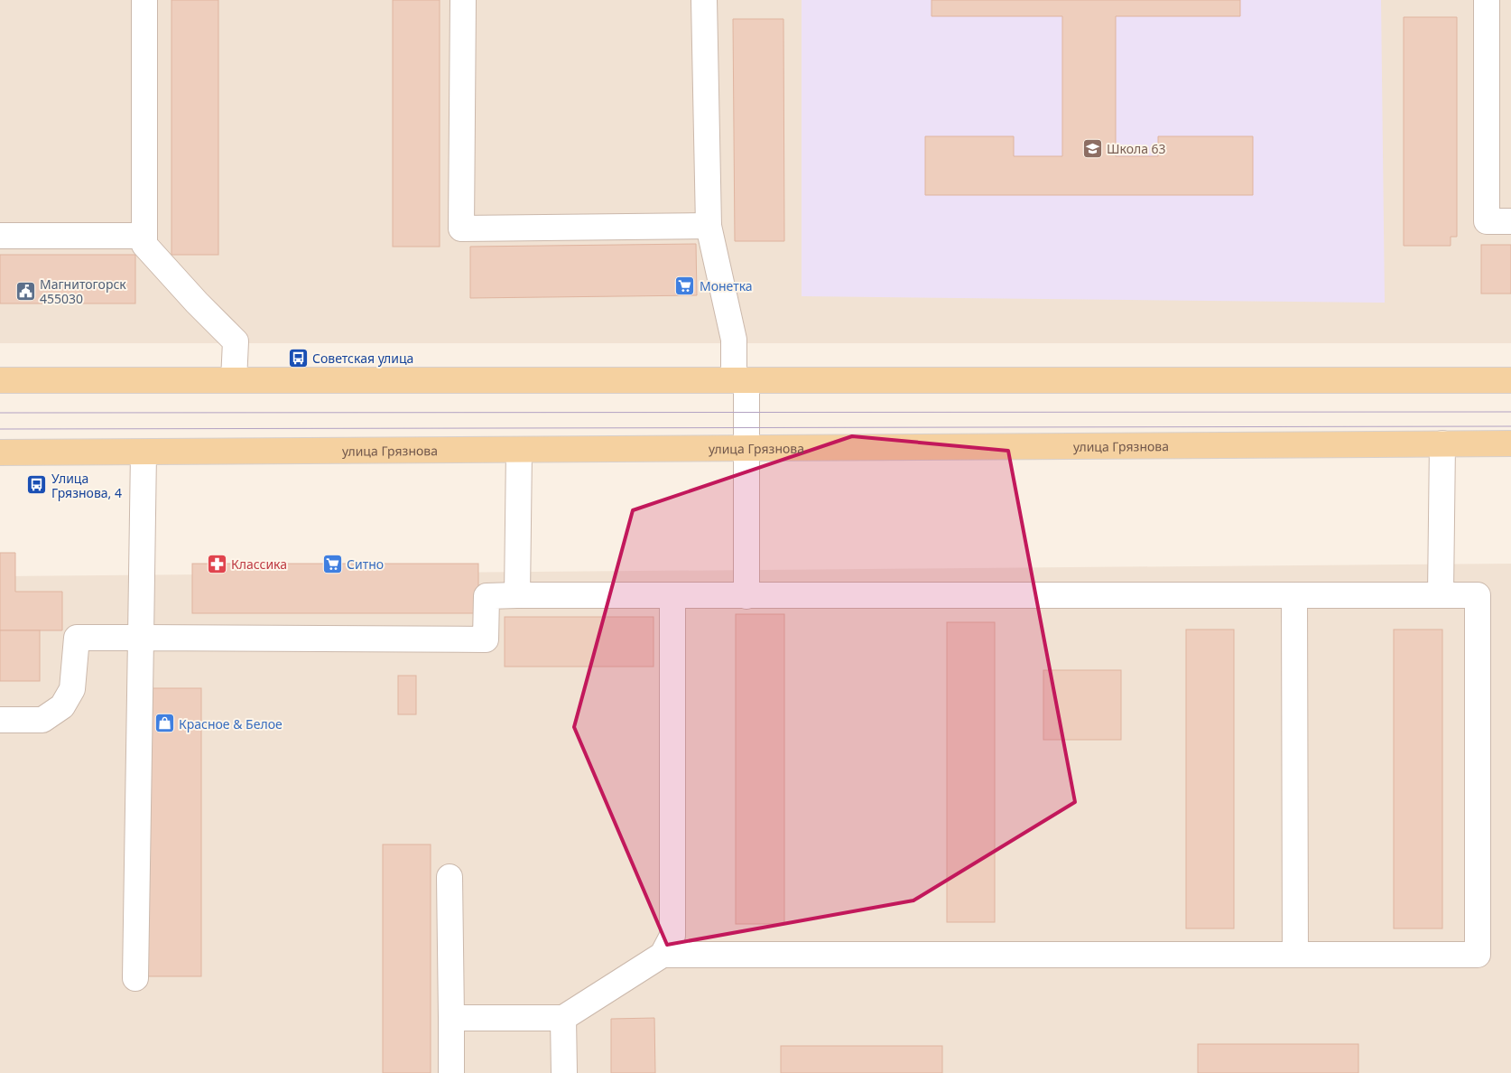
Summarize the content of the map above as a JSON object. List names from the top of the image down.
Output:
{
  "streets": {
    "main road": ["улица Грязнова"]
  },
  "places": {
    "school or university": ["Школа 63"],
    "supermarket": ["Монетка", "Ситно"],
    "public building": ["Магнитогорск 455030"],
    "bus stop": ["Советская улица", "Улица Грязнова, 4"],
    "pharmacy": ["Классика"],
    "shop": ["Красное & Белое"]
  }
}
